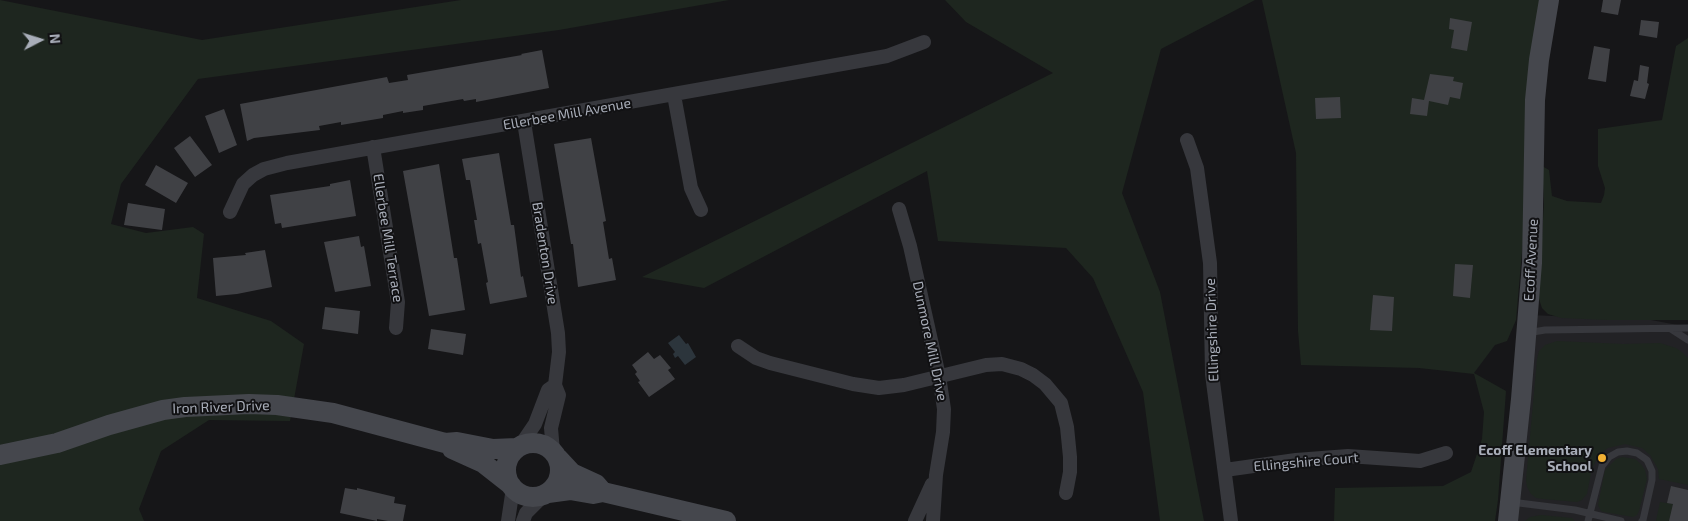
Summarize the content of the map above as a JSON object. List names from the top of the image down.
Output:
{
  "streets": {
    "street": [
      "Ellerbee Mill Avenue",
      "Ellerbee Mill Terrace",
      "Bradenton Drive",
      "Ecoff Avenue",
      "Ellingshire Drive",
      "Dunmore Mill Drive",
      "Iron River Drive",
      "Ellingshire Court"
    ]
  },
  "crossings": [
    ["Ellerbee Mill Avenue", "Ellerbee Mill Terrace"],
    ["Ellerbee Mill Avenue", "Bradenton Drive"],
    ["Bradenton Drive", "Iron River Drive"],
    ["Ellingshire Drive", "Ellingshire Court"]
  ],
  "places": ["Ecoff Elementary School"],
  "north": "right"
}
